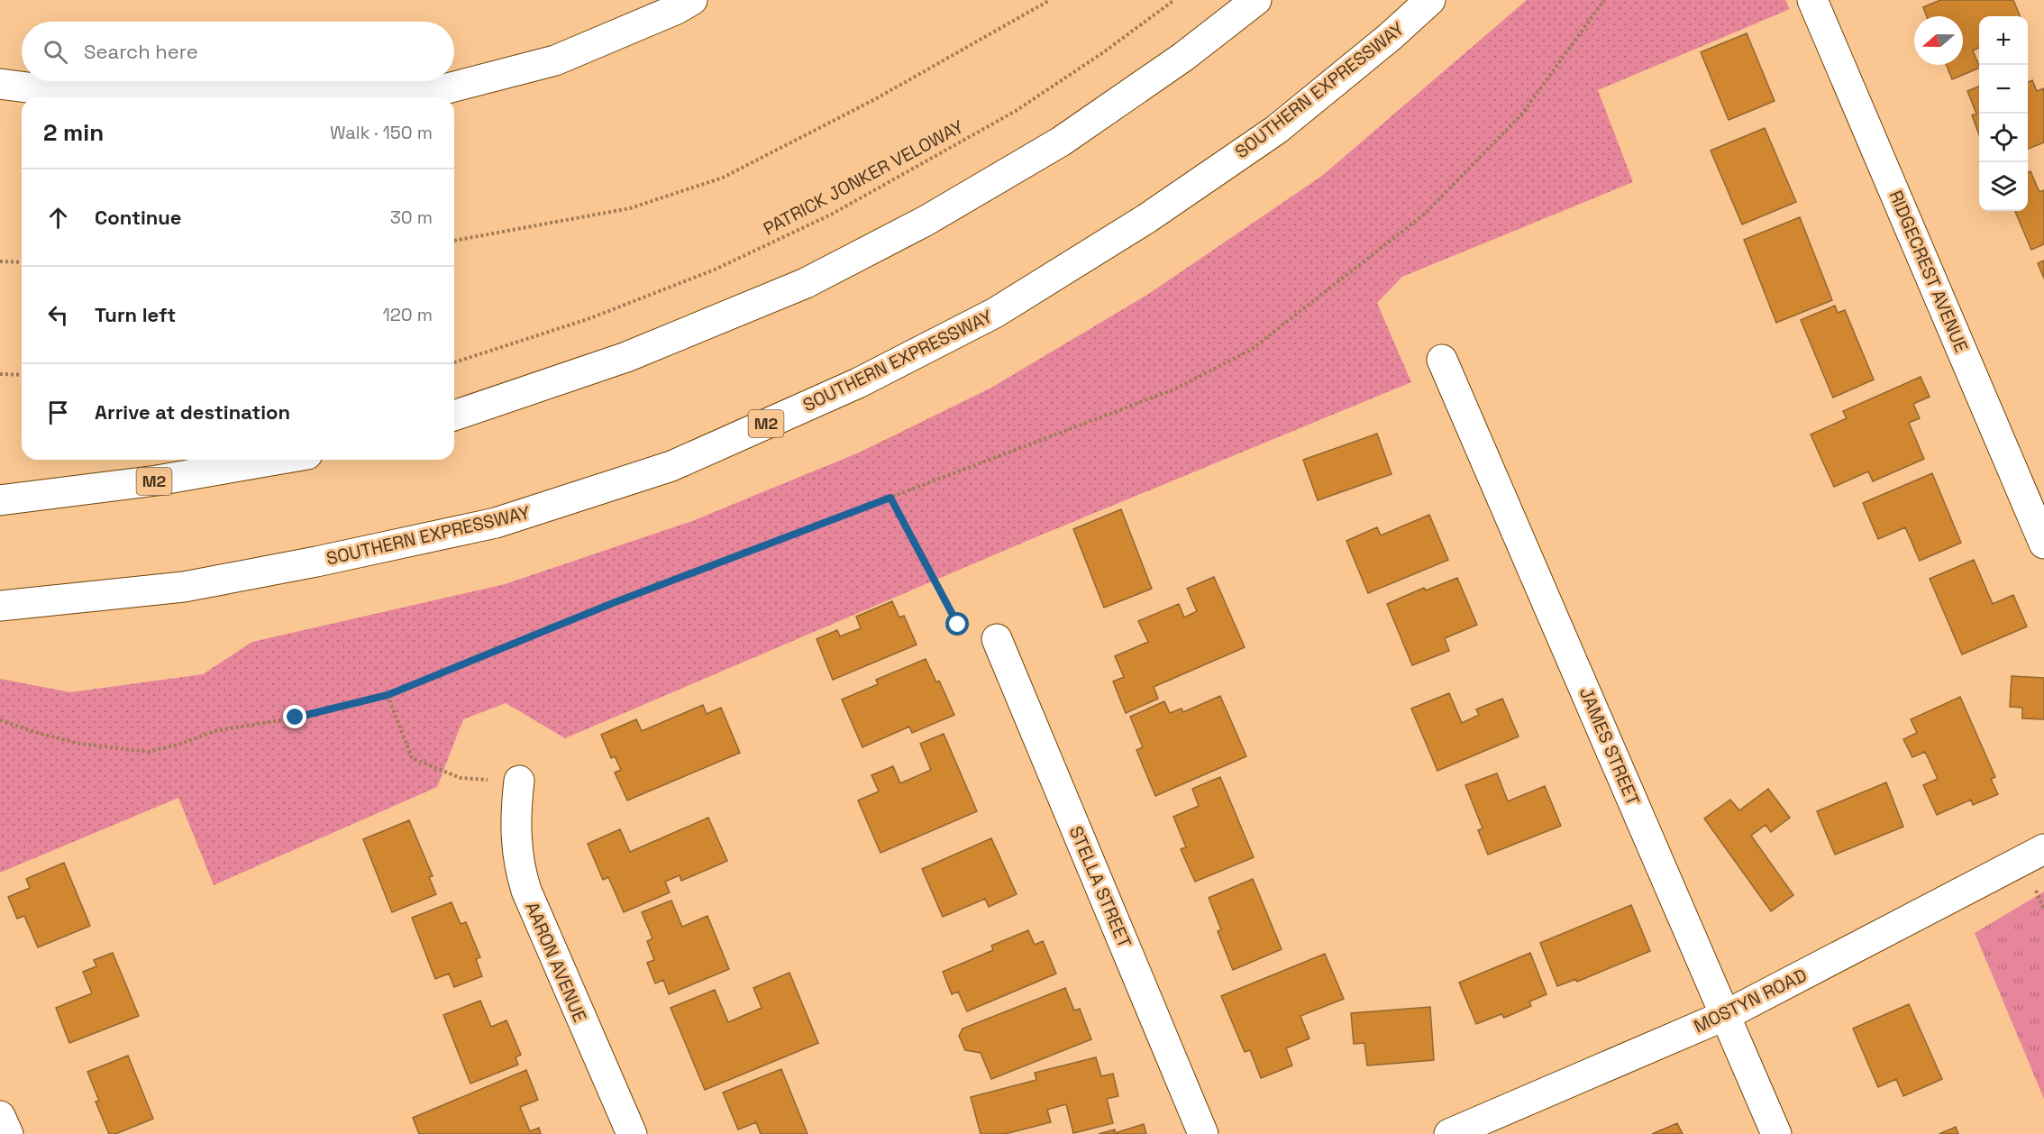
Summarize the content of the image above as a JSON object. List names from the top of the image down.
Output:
{
  "streets": {
    "main road": [
      "SOUTHERN EXPRESSWAY",
      "RIDGECREST AVENUE",
      "M2",
      "JAMES STREET",
      "STELLA STREET",
      "AARON AVENUE",
      "MOSTYN ROAD"
    ],
    "path": ["PATRICK JONKER VELOWAY"]
  },
  "crossings": [
    ["JAMES STREET", "MOSTYN ROAD"]
  ],
  "north": "left",
  "page": {
    "map_buttons": ["+", "−"],
    "search": "Search here",
    "heading": ["2 min", "Walk · 150 m"],
    "list": [
      ["Continue", "30 m"],
      ["Turn left", "120 m"],
      "Arrive at destination"
    ]
  }
}
